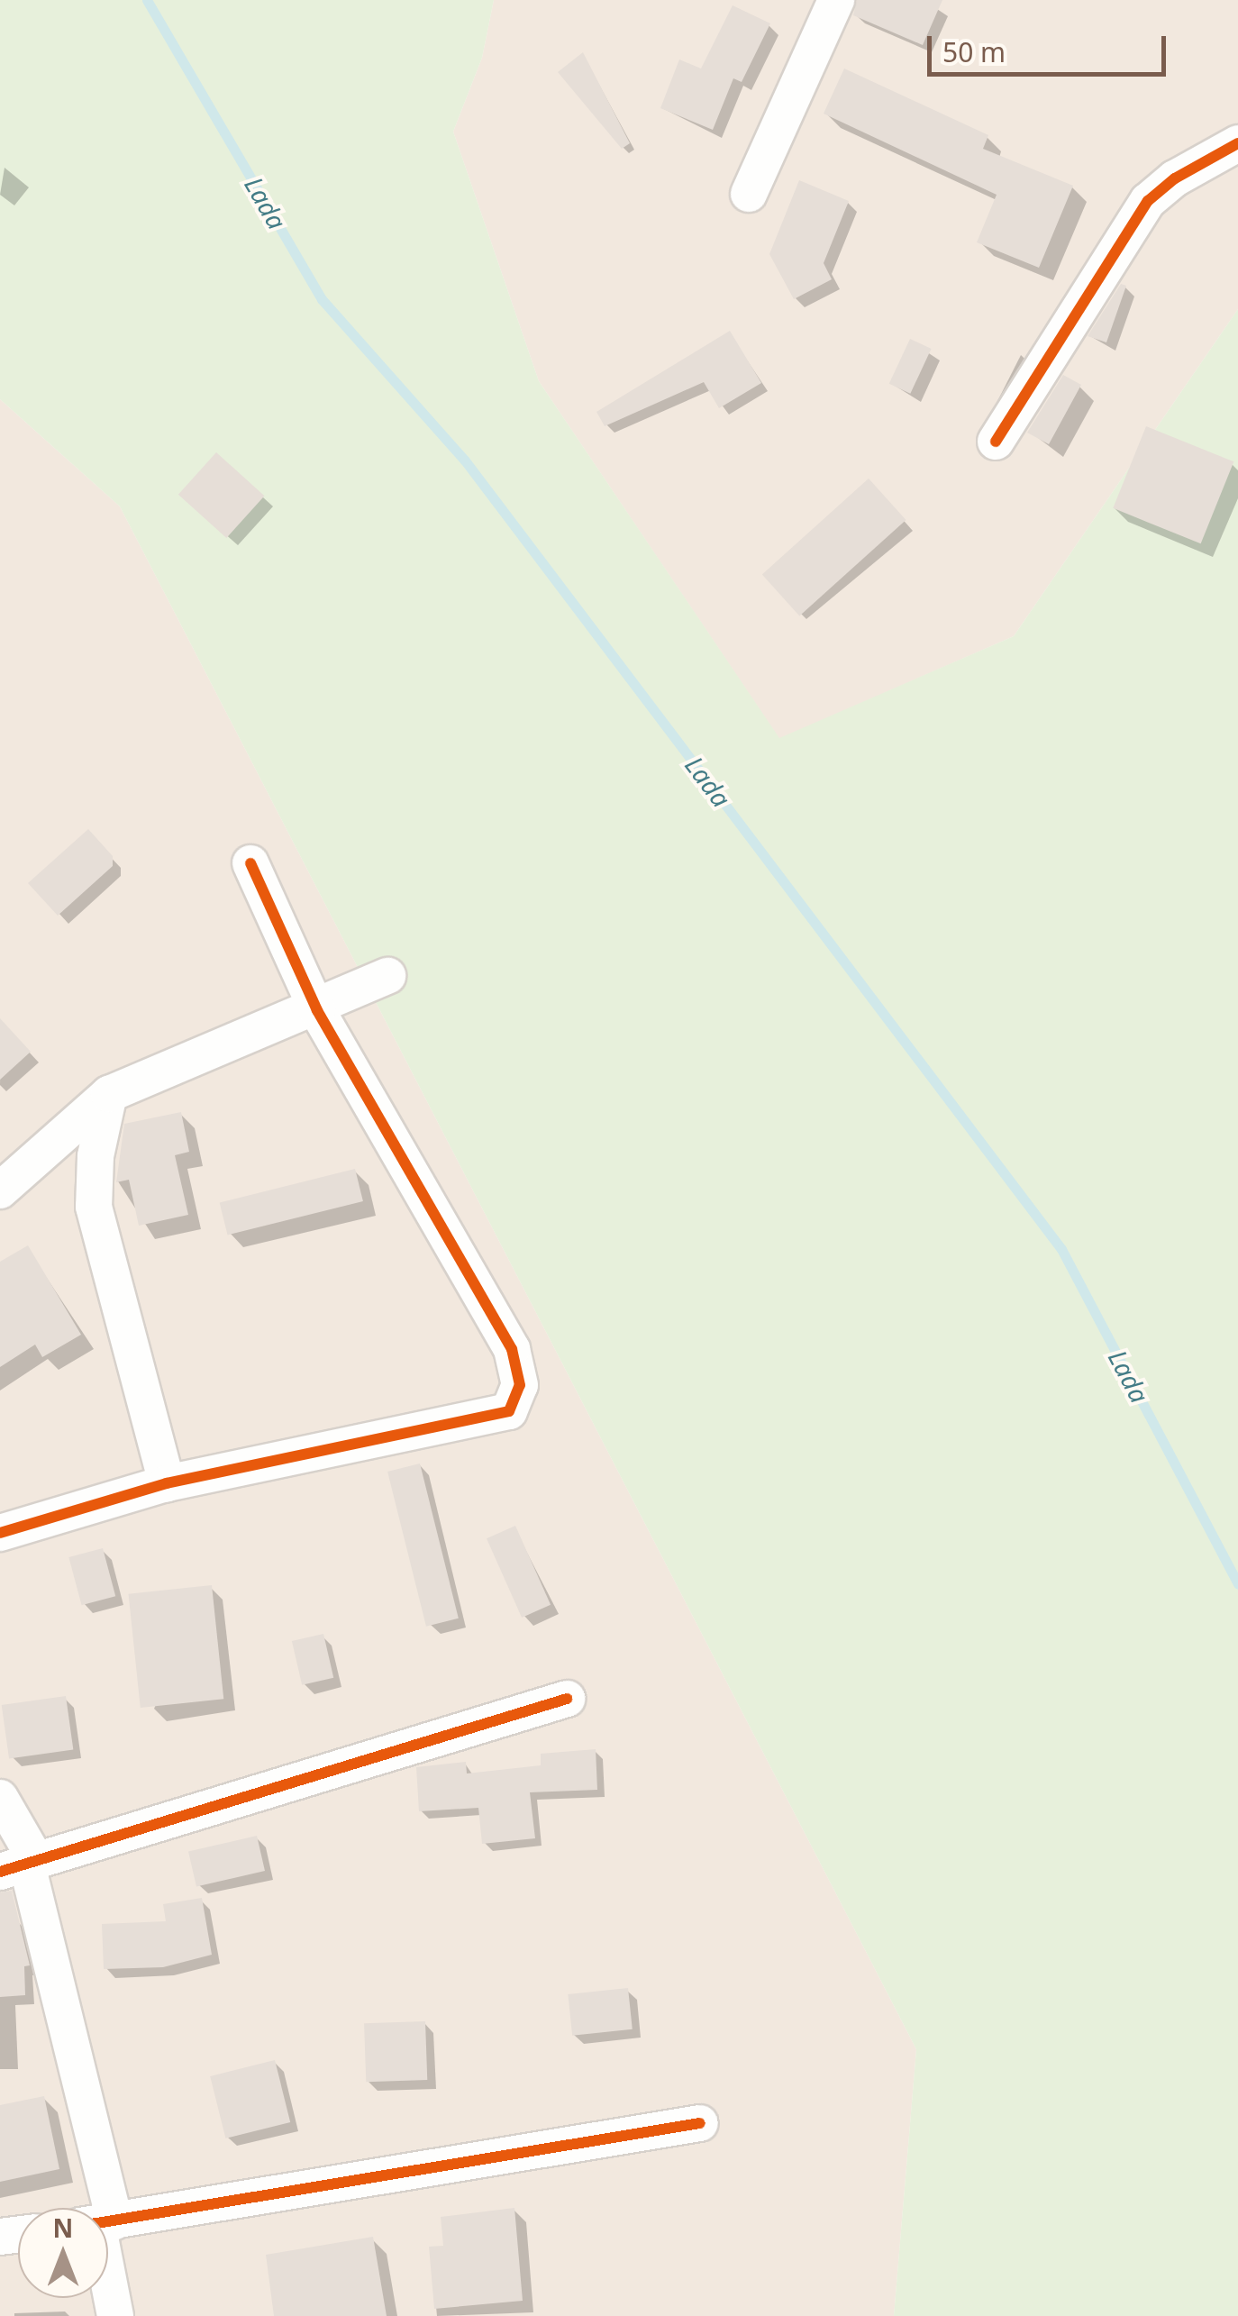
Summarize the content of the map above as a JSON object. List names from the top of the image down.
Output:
{
  "water": ["Lada"],
  "scale_bar": "50 m",
  "north": "top"
}
